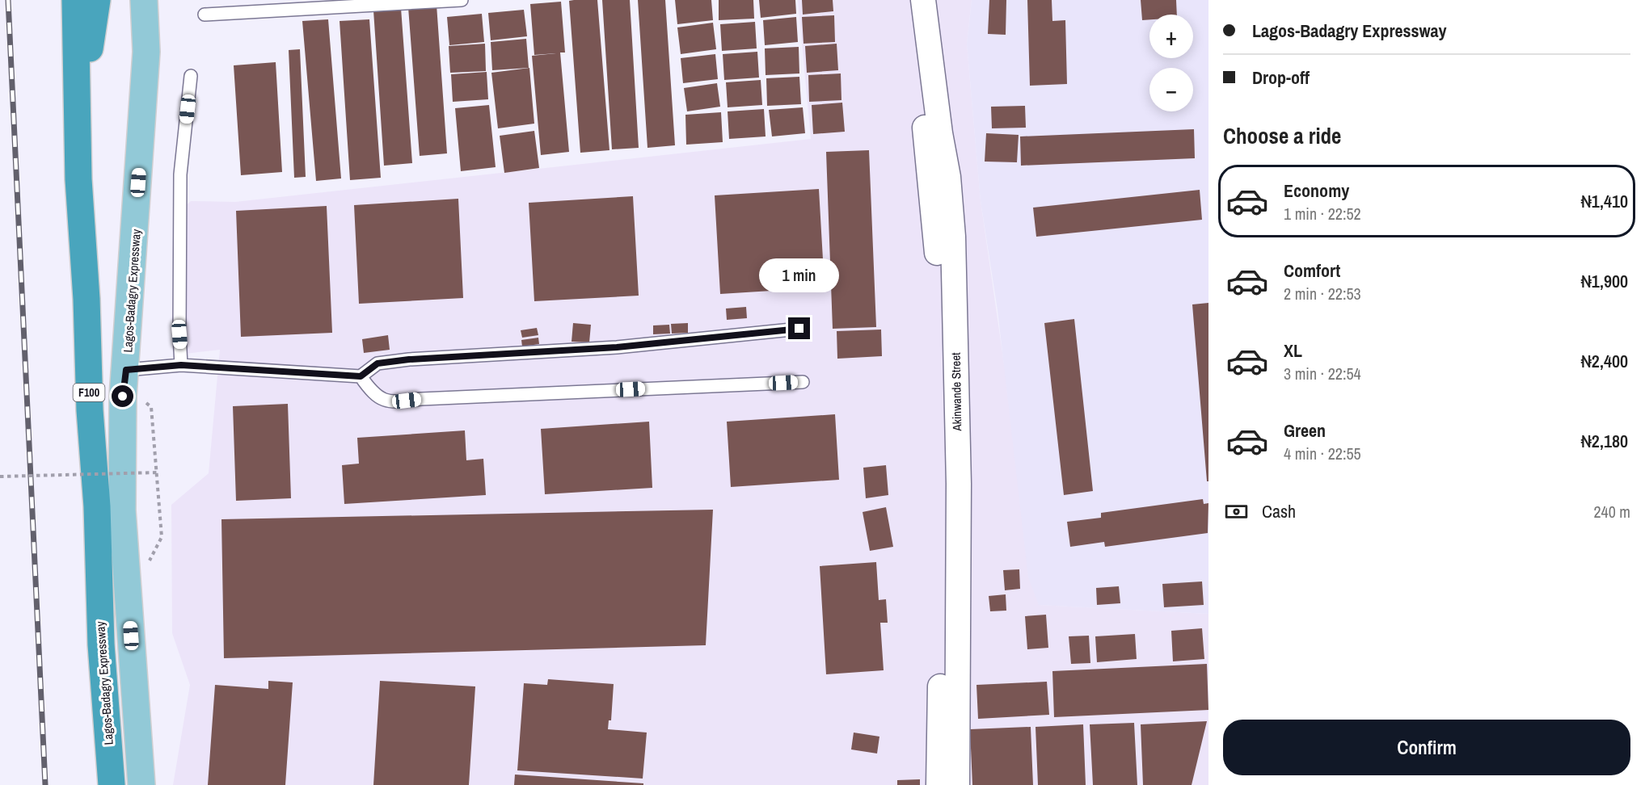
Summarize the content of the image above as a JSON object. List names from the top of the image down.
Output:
{
  "streets": {
    "highway": ["Lagos-Badagry Expressway", "F100"],
    "street": ["Akinwande Street"]
  },
  "page": {
    "banner": ["Lagos-Badagry Expressway", "Drop-off"],
    "map_buttons": ["+", "−"],
    "heading": "Choose a ride",
    "list": [
      {
        "name": "Economy",
        "note": "1 min · 22:52",
        "value": "₦1,410"
      },
      {
        "name": "Comfort",
        "note": "2 min · 22:53",
        "value": "₦1,900"
      },
      {
        "name": "XL",
        "note": "3 min · 22:54",
        "value": "₦2,400"
      },
      {
        "name": "Green",
        "note": "4 min · 22:55",
        "value": "₦2,180"
      }
    ],
    "bubble": "1 min",
    "pay": ["Cash", "240 m"],
    "buttons": "Confirm"
  }
}
